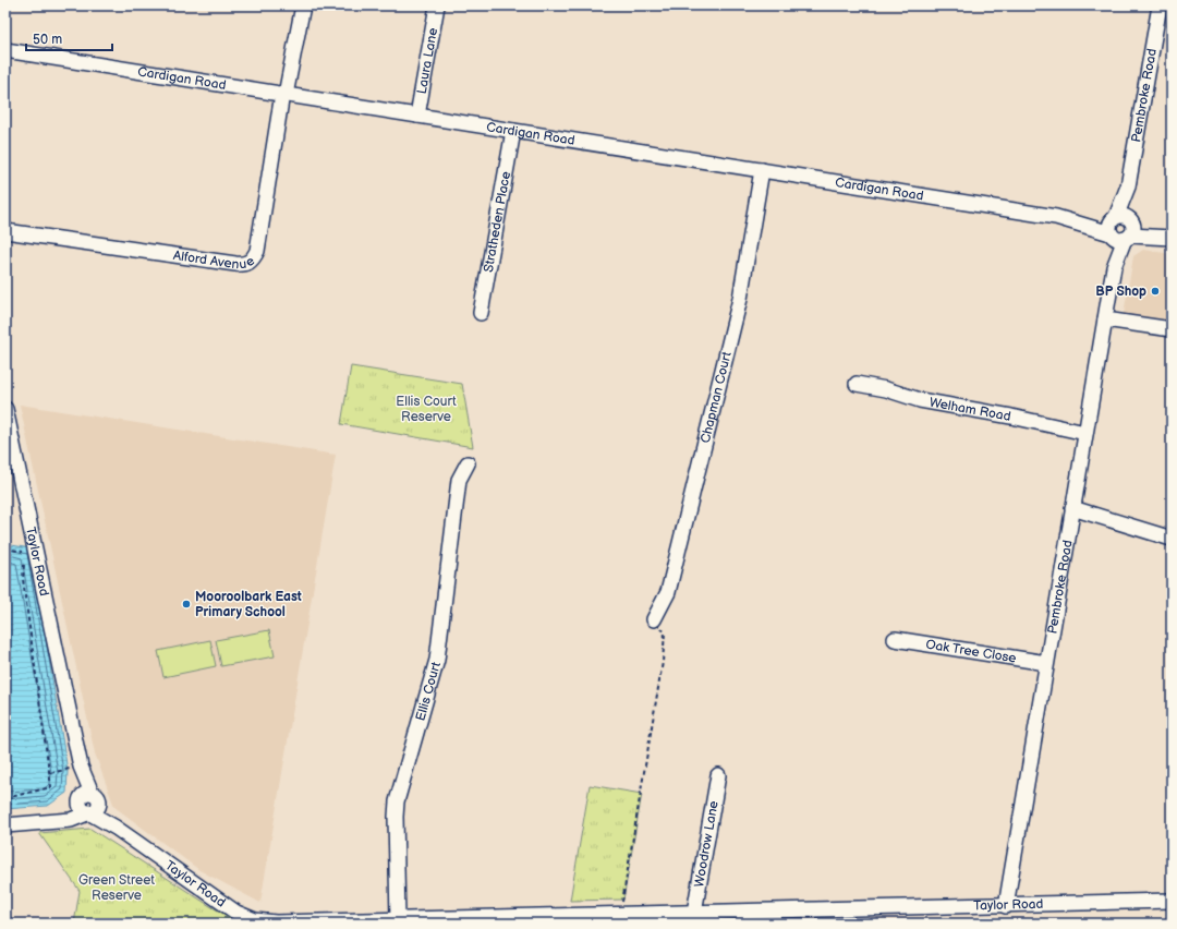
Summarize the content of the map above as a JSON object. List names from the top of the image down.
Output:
{
  "streets": {
    "street": [
      "Laura Lane",
      "Cardigan Road",
      "Pembroke Road",
      "Stratheden Place",
      "Alford Avenue",
      "Chapman Court",
      "Welham Road",
      "Taylor Road",
      "Oak Tree Close",
      "Ellis Court",
      "Woodrow Lane"
    ]
  },
  "crossings": [
    ["Laura Lane", "Cardigan Road"],
    ["Cardigan Road", "Pembroke Road"],
    ["Cardigan Road", "Stratheden Place"],
    ["Cardigan Road", "Alford Avenue"],
    ["Cardigan Road", "Chapman Court"],
    ["Pembroke Road", "Welham Road"],
    ["Pembroke Road", "Taylor Road"],
    ["Pembroke Road", "Oak Tree Close"],
    ["Taylor Road", "Ellis Court"],
    ["Taylor Road", "Woodrow Lane"]
  ],
  "parks": ["Ellis Court Reserve", "Green Street Reserve"],
  "places": ["BP Shop", "Mooroolbark East Primary School"],
  "scale_bar": "50 m"
}
